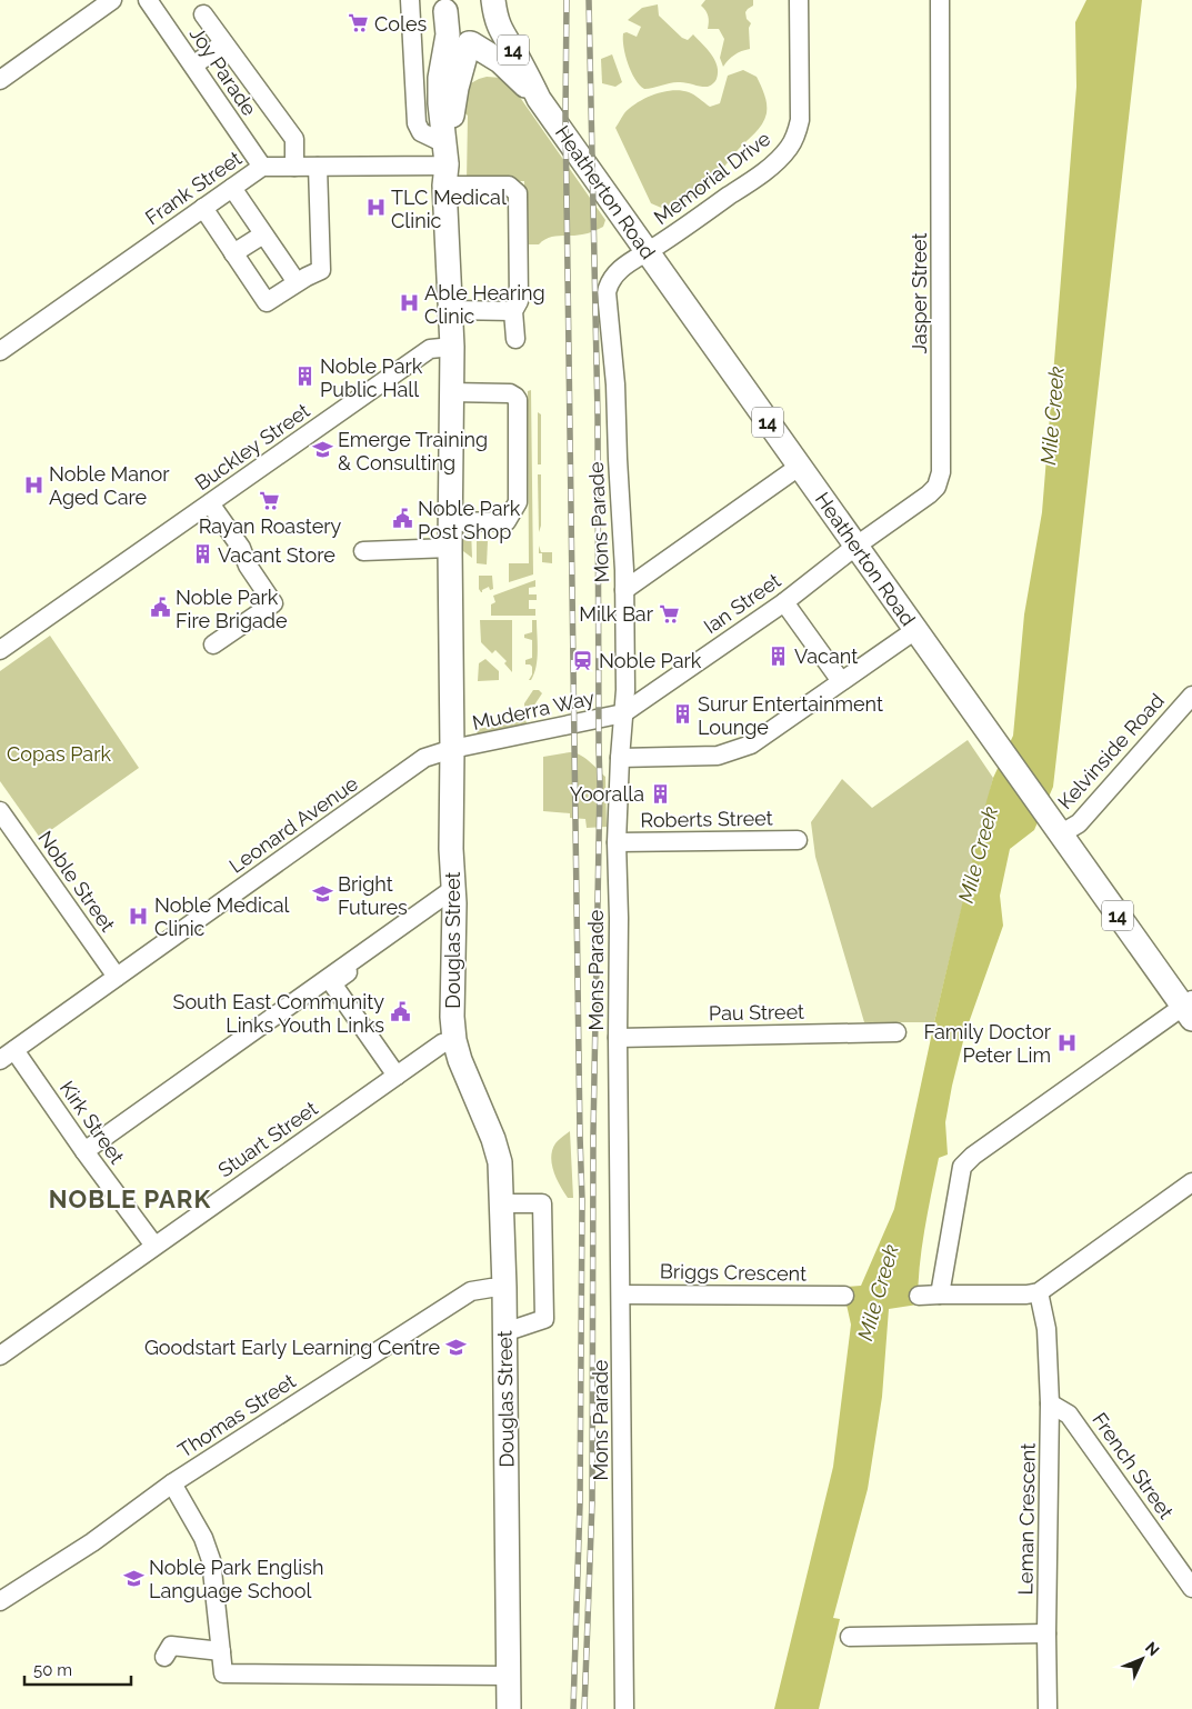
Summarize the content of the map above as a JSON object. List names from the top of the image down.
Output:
{
  "streets": {
    "main road": ["14", "Heatherton Road", "Douglas Street"],
    "street": [
      "Joy Parade",
      "Memorial Drive",
      "Frank Street",
      "Jasper Street",
      "Buckley Street",
      "Mons Parade",
      "Ian Street",
      "Muderra Way",
      "Kelvinside Road",
      "Roberts Street",
      "Leonard Avenue",
      "Noble Street",
      "Pau Street",
      "Kirk Street",
      "Stuart Street",
      "Briggs Crescent",
      "Thomas Street",
      "French Street",
      "Leman Crescent"
    ]
  },
  "crossings": [
    ["14", "Heatherton Road"],
    ["14", "Douglas Street"],
    ["Joy Parade", "Frank Street"],
    ["Memorial Drive", "Heatherton Road"],
    ["Memorial Drive", "Mons Parade"],
    ["Frank Street", "Douglas Street"],
    ["Heatherton Road", "Jasper Street"],
    ["Heatherton Road", "Mons Parade"],
    ["Heatherton Road", "Ian Street"],
    ["Heatherton Road", "Kelvinside Road"],
    ["Heatherton Road", "Douglas Street"],
    ["Jasper Street", "Ian Street"],
    ["Buckley Street", "Douglas Street"],
    ["Mons Parade", "Ian Street"],
    ["Mons Parade", "Muderra Way"],
    ["Mons Parade", "Roberts Street"],
    ["Mons Parade", "Pau Street"],
    ["Mons Parade", "Briggs Crescent"],
    ["Ian Street", "Muderra Way"],
    ["Muderra Way", "Leonard Avenue"],
    ["Muderra Way", "Douglas Street"],
    ["Leonard Avenue", "Noble Street"],
    ["Leonard Avenue", "Douglas Street"],
    ["Leonard Avenue", "Kirk Street"],
    ["Douglas Street", "Stuart Street"],
    ["Douglas Street", "Thomas Street"],
    ["Kirk Street", "Stuart Street"],
    ["French Street", "Leman Crescent"]
  ],
  "districts": ["NOBLE PARK"],
  "water": ["Mile Creek"],
  "parks": ["Copas Park"],
  "places": {
    "supermarket": ["Coles", "Rayan Roastery", "Milk Bar"],
    "hospital": [
      "TLC Medical Clinic",
      "Able Hearing Clinic",
      "Noble Manor Aged Care",
      "Noble Medical Clinic",
      "Family Doctor Peter Lim"
    ],
    "building": [
      "Noble Park Public Hall",
      "Vacant Store",
      "Vacant",
      "Surur Entertainment Lounge",
      "Yooralla"
    ],
    "school or university": [
      "Emerge Training & Consulting",
      "Bright Futures",
      "Goodstart Early Learning Centre",
      "Noble Park English Language School"
    ],
    "public building": ["Noble Park Post Shop", "Noble Park Fire Brigade", "South East Community Links Youth Links"],
    "station": ["Noble Park"]
  },
  "scale_bar": "50 m",
  "north": "top right"
}
